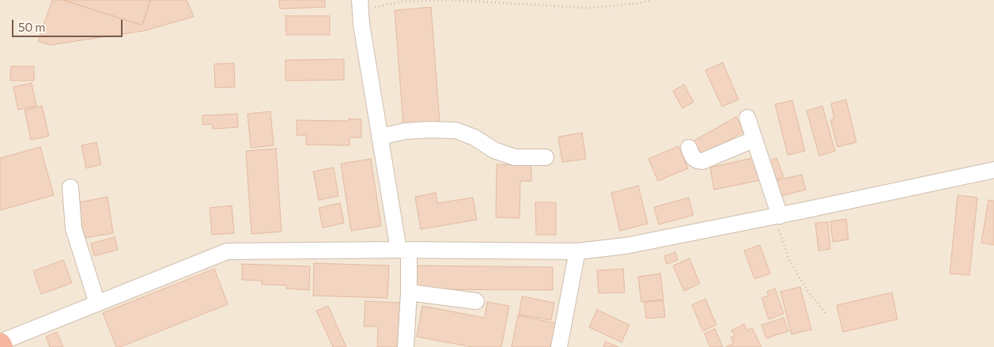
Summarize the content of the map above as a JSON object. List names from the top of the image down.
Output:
{
  "scale_bar": "50 m"
}
